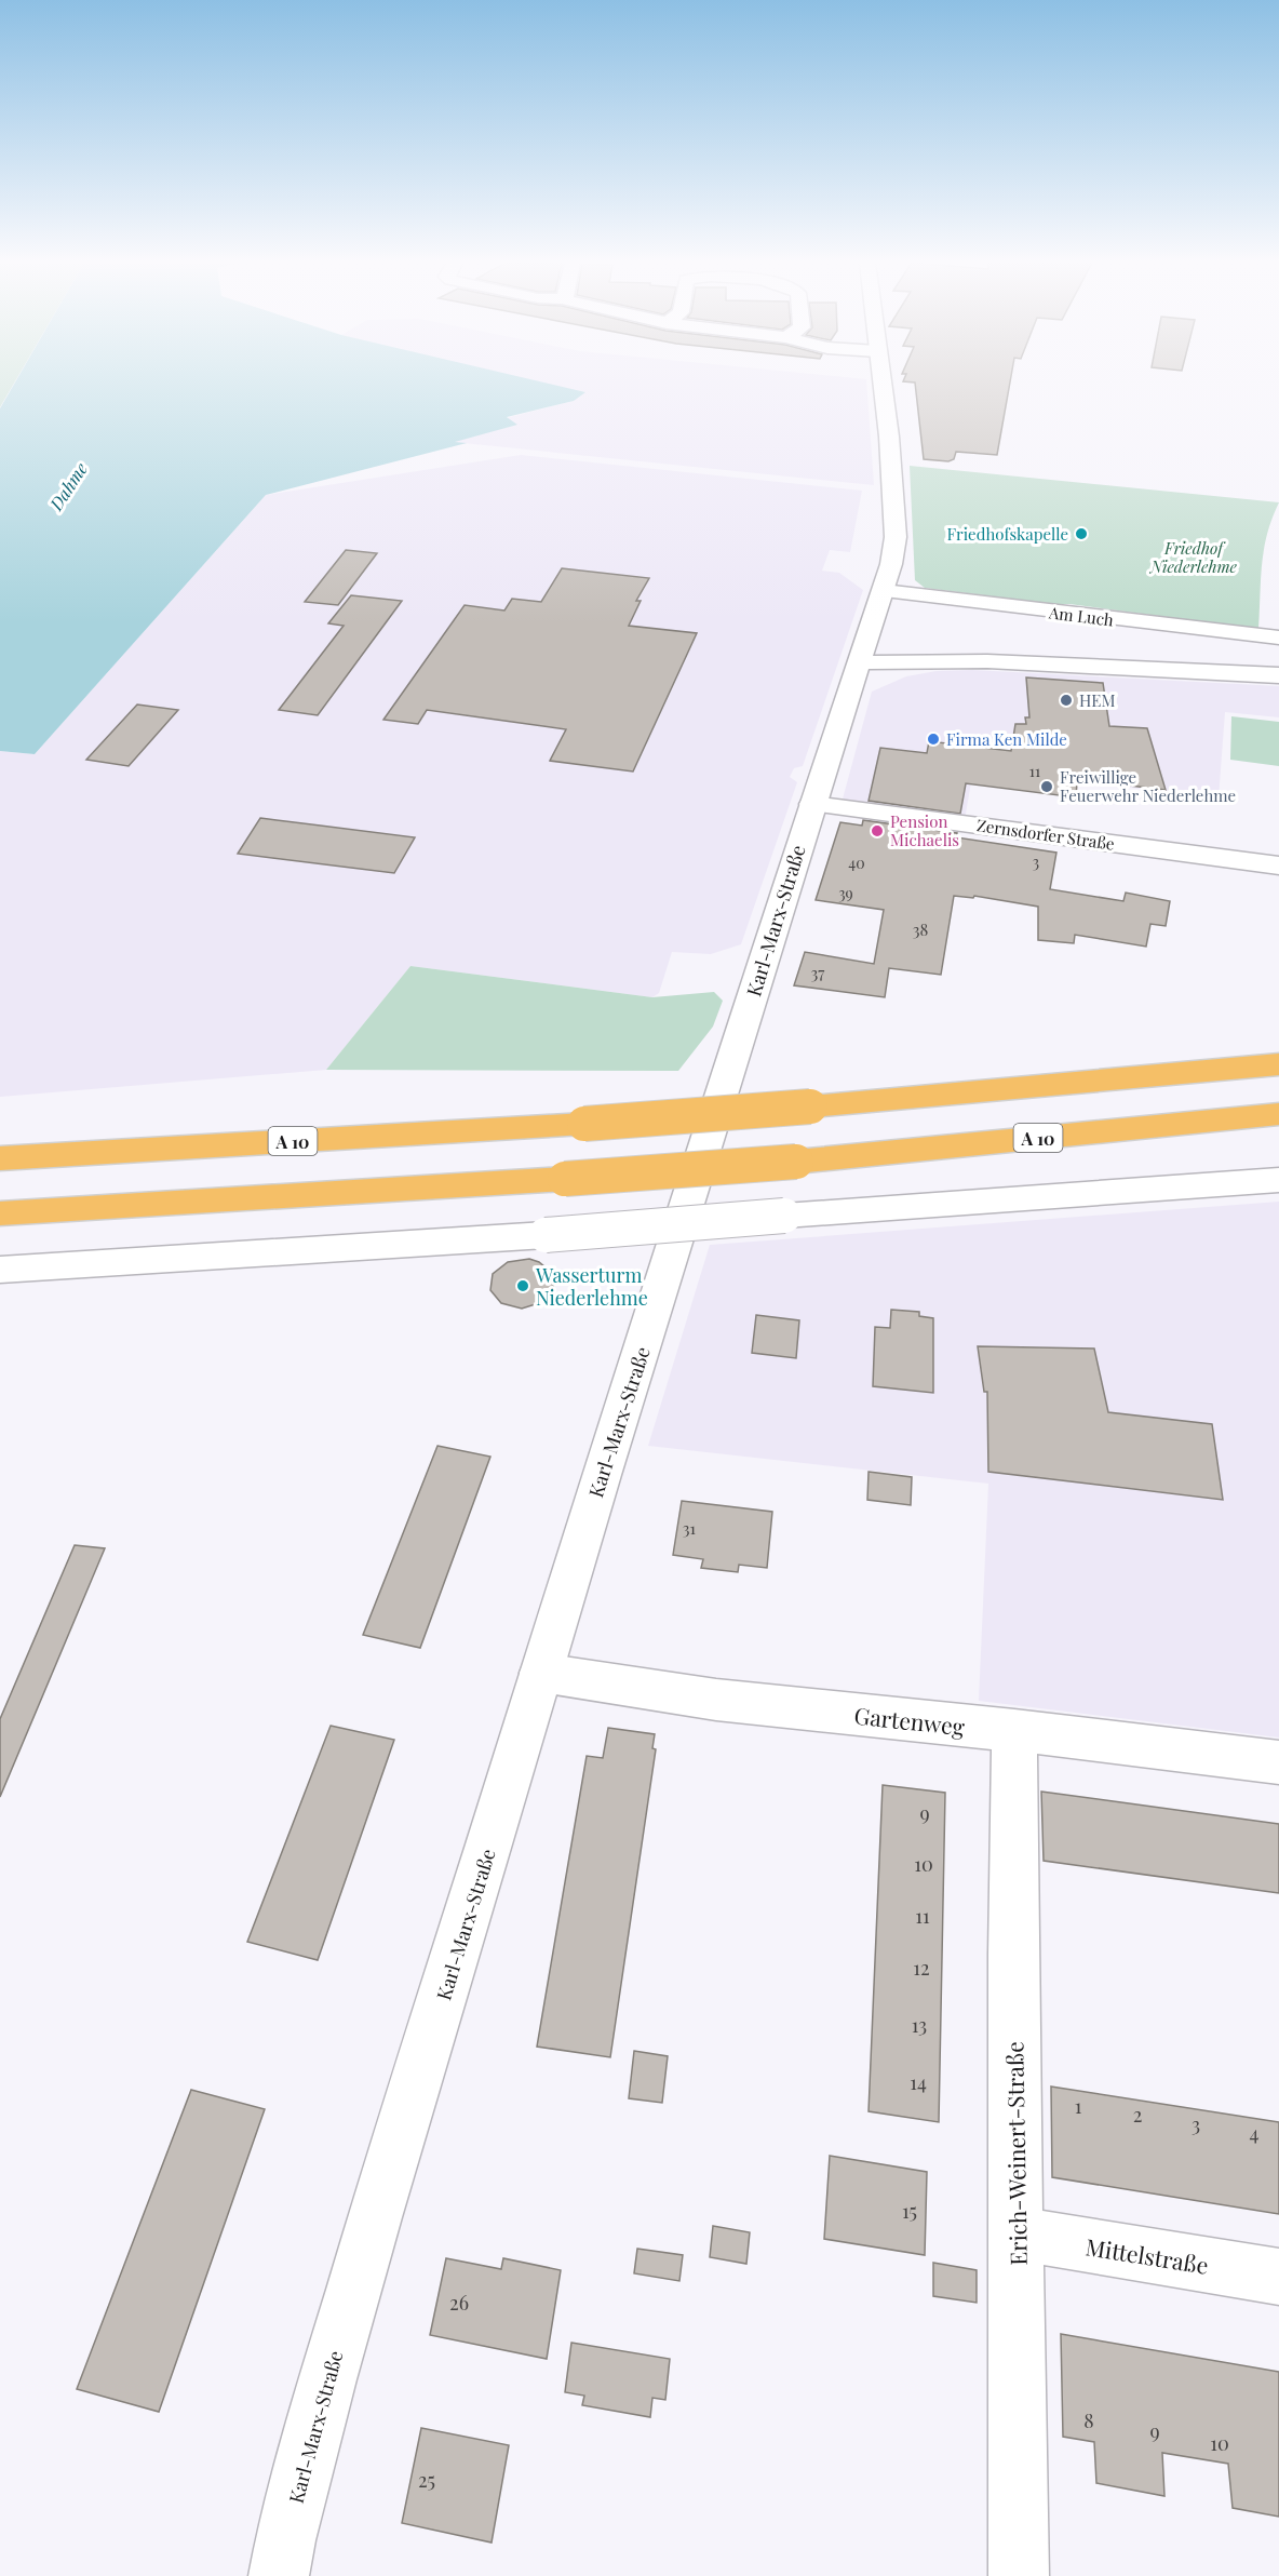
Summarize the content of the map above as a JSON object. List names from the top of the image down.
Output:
{
  "streets": {
    "highway": ["A 10"],
    "street": [
      "Am Luch",
      "Zernsdorfer Straße",
      "Karl-Marx-Straße",
      "Gartenweg",
      "Erich-Weinert-Straße",
      "Mittelstraße"
    ]
  },
  "crossings": [
    ["Am Luch", "Karl-Marx-Straße"],
    ["Zernsdorfer Straße", "Karl-Marx-Straße"],
    ["Karl-Marx-Straße", "Gartenweg"],
    ["Gartenweg", "Erich-Weinert-Straße"],
    ["Erich-Weinert-Straße", "Mittelstraße"]
  ],
  "water": ["Dahme"],
  "parks": ["Friedhof Niederlehme"],
  "places": [
    "Friedhofskapelle",
    "HEM",
    "Firma Ken Milde",
    "Freiwillige Feuerwehr Niederlehme",
    "Pension Michaelis",
    "Wasserturm Niederlehme"
  ],
  "house_numbers": [
    "11",
    "3",
    "40",
    "39",
    "38",
    "37",
    "31",
    "9",
    "10",
    "11",
    "12",
    "13",
    "14",
    "1",
    "2",
    "3",
    "4",
    "15",
    "26",
    "8",
    "9",
    "10",
    "25"
  ]
}
